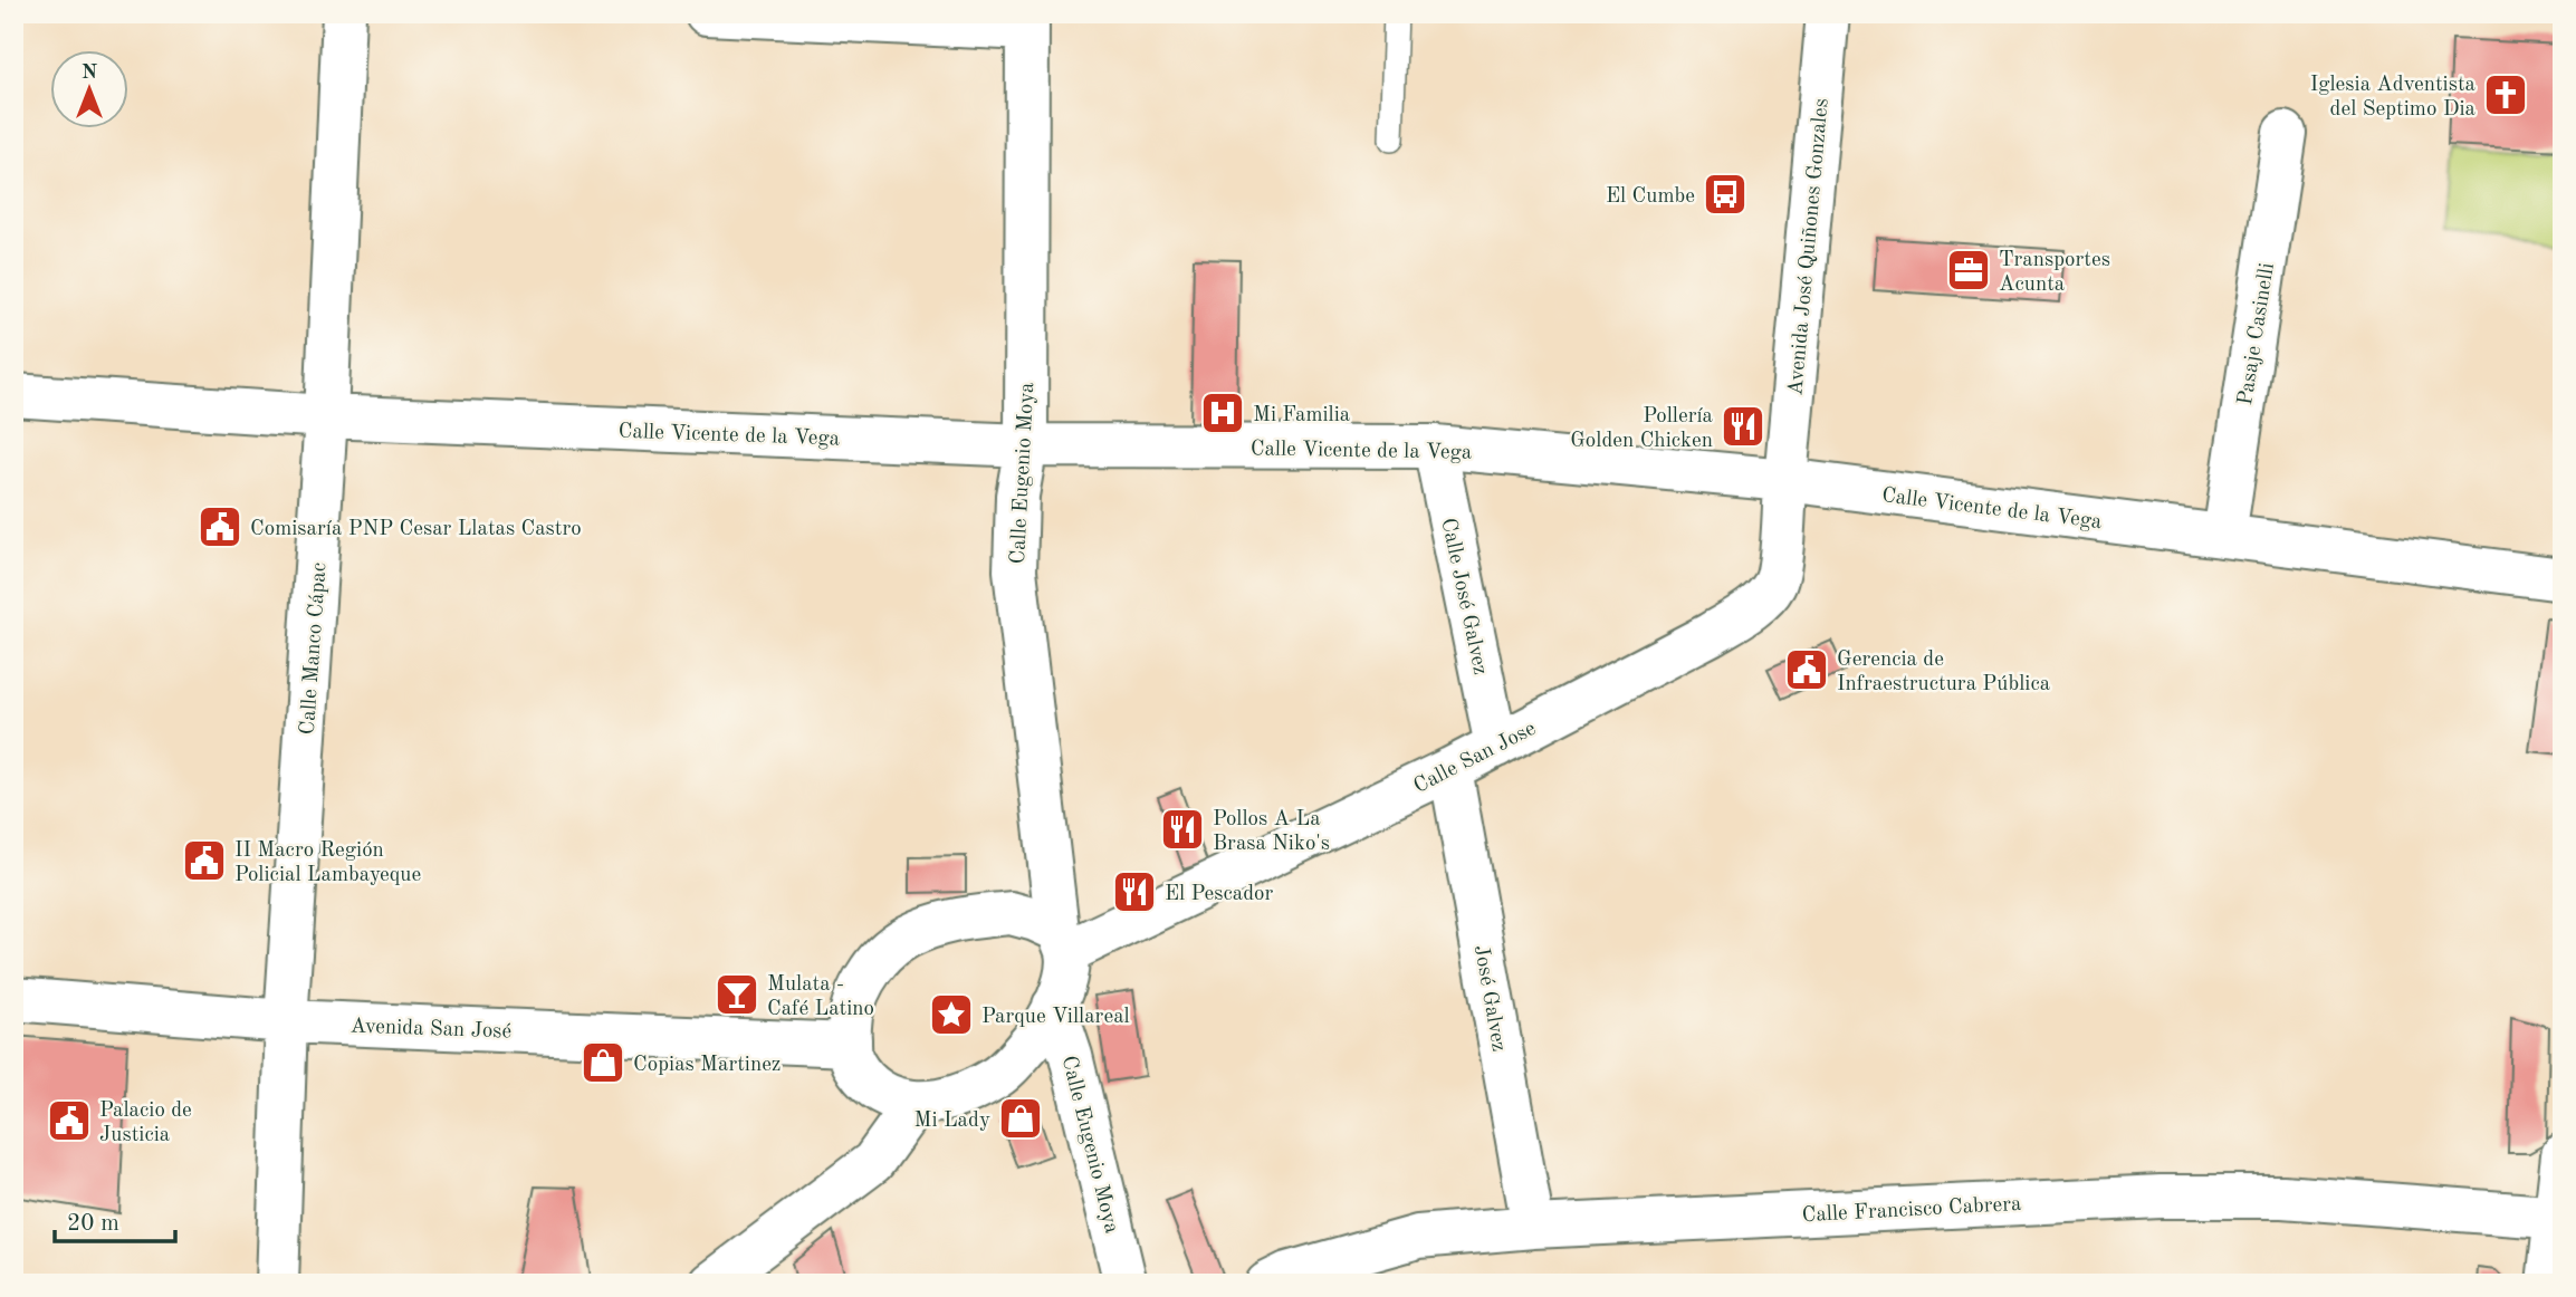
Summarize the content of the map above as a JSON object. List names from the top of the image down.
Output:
{
  "streets": {
    "street": [
      "Avenida José Quiñones Gonzales",
      "Pasaje Casinelli",
      "Calle Vicente de la Vega",
      "Calle Eugenio Moya",
      "Calle José Galvez",
      "Calle Manco Cápac",
      "Calle San Jose",
      "José Galvez",
      "Avenida San José",
      "Calle Francisco Cabrera"
    ]
  },
  "crossings": [
    ["Avenida José Quiñones Gonzales", "Calle Vicente de la Vega"],
    ["Avenida José Quiñones Gonzales", "Calle San Jose"],
    ["Pasaje Casinelli", "Calle Vicente de la Vega"],
    ["Calle Vicente de la Vega", "Calle Eugenio Moya"],
    ["Calle Vicente de la Vega", "Calle José Galvez"],
    ["Calle Vicente de la Vega", "Calle Manco Cápac"],
    ["Calle Vicente de la Vega", "Calle San Jose"],
    ["Calle Eugenio Moya", "Calle San Jose"],
    ["Calle Eugenio Moya", "Avenida San José"],
    ["Calle José Galvez", "Calle San Jose"],
    ["Calle Manco Cápac", "Avenida San José"],
    ["Calle San Jose", "José Galvez"],
    ["Calle San Jose", "Avenida San José"],
    ["José Galvez", "Calle Francisco Cabrera"]
  ],
  "places": {
    "church": ["Iglesia Adventista del Septimo Dia"],
    "bus stop": ["El Cumbe"],
    "office": ["Transportes Acunta"],
    "hospital": ["Mi Familia"],
    "restaurant": ["Pollería Golden Chicken", "Pollos A La Brasa Niko's", "El Pescador"],
    "public building": [
      "Comisaría PNP Cesar Llatas Castro",
      "Gerencia de Infraestructura Pública",
      "II Macro Región Policial Lambayeque",
      "Palacio de Justicia"
    ],
    "bar": ["Mulata - Café Latino"],
    "place": ["Parque Villareal"],
    "shop": ["Copias Martinez", "Mi Lady"]
  },
  "scale_bar": "20 m",
  "north": "top"
}
